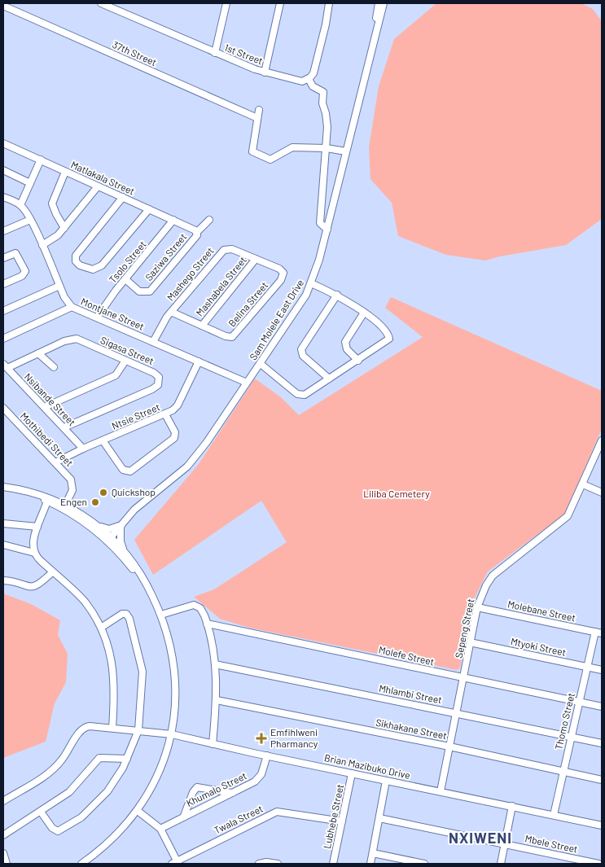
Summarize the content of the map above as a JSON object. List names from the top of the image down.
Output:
{
  "streets": {
    "street": [
      "37th Street",
      "1st Street",
      "Matlakala Street",
      "Saziwa Street",
      "Tsolo Street",
      "Mashego Street",
      "Mashabela Street",
      "Belina Street",
      "Montjane Street",
      "Sam Molele East Drive",
      "Sigasa Street",
      "Nsibande Street",
      "Ntsie Street",
      "Mothibedi Street",
      "Molebane Street",
      "Sepeng Street",
      "Mtyoki Street",
      "Molefe Street",
      "Mhlambi Street",
      "Thomo Street",
      "Sikhakane Street",
      "Brian Mazibuko Drive",
      "Khumalo Street",
      "Lubhebe Street",
      "Twala Street",
      "Mbele Street"
    ]
  },
  "crossings": [
    ["Matlakala Street", "Saziwa Street"],
    ["Matlakala Street", "Tsolo Street"],
    ["Saziwa Street", "Tsolo Street"],
    ["Tsolo Street", "Montjane Street"],
    ["Mashego Street", "Mashabela Street"],
    ["Mashego Street", "Belina Street"],
    ["Mashego Street", "Montjane Street"],
    ["Mashabela Street", "Belina Street"],
    ["Montjane Street", "Sam Molele East Drive"],
    ["Montjane Street", "Ntsie Street"],
    ["Sigasa Street", "Nsibande Street"],
    ["Nsibande Street", "Ntsie Street"],
    ["Ntsie Street", "Mothibedi Street"],
    ["Molebane Street", "Sepeng Street"],
    ["Molebane Street", "Thomo Street"],
    ["Sepeng Street", "Mtyoki Street"],
    ["Sepeng Street", "Molefe Street"],
    ["Sepeng Street", "Mhlambi Street"],
    ["Sepeng Street", "Sikhakane Street"],
    ["Sepeng Street", "Brian Mazibuko Drive"],
    ["Mtyoki Street", "Thomo Street"],
    ["Molefe Street", "Thomo Street"],
    ["Mhlambi Street", "Thomo Street"],
    ["Thomo Street", "Sikhakane Street"],
    ["Thomo Street", "Brian Mazibuko Drive"],
    ["Brian Mazibuko Drive", "Khumalo Street"],
    ["Brian Mazibuko Drive", "Lubhebe Street"],
    ["Lubhebe Street", "Twala Street"]
  ],
  "districts": ["NXIWENI"],
  "parks": ["Liliba Cemetery"],
  "places": {
    "other": ["Quickshop", "Engen"],
    "health": ["Emfihlweni Pharmancy"]
  }
}
